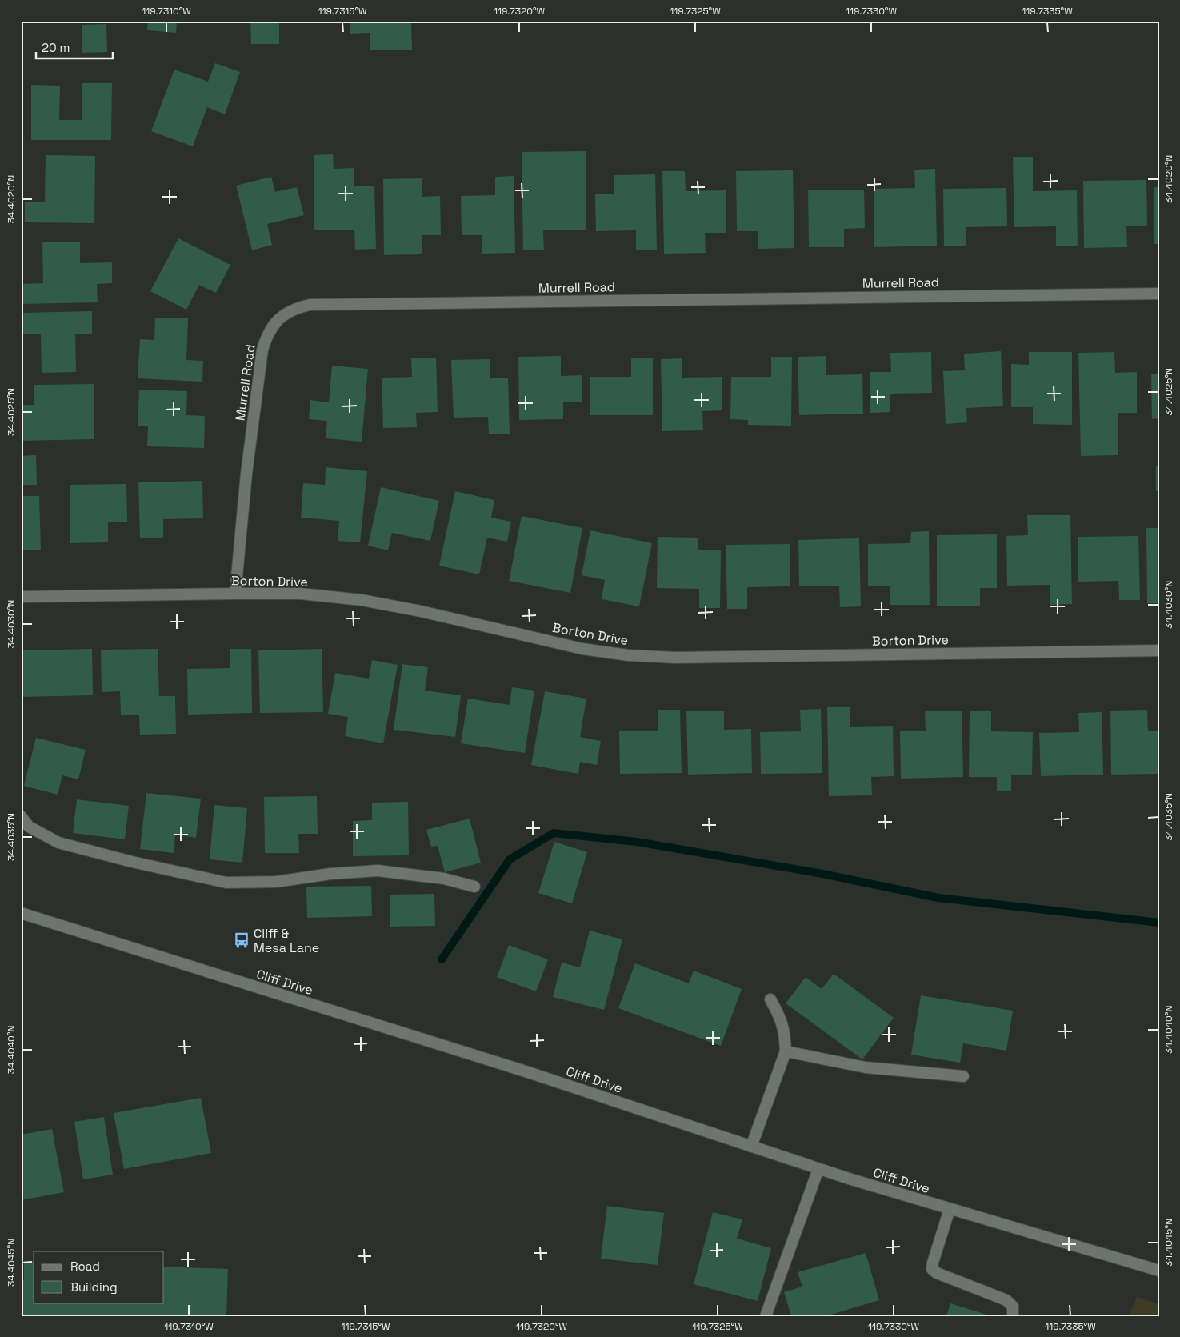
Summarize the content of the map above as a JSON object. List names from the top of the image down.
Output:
{
  "streets": {
    "street": ["Murrell Road", "Borton Drive", "Cliff Drive"]
  },
  "crossings": [
    ["Murrell Road", "Borton Drive"]
  ],
  "places": {
    "bus stop": ["Cliff & Mesa Lane"]
  },
  "legend": ["Road", "Building"],
  "scale_bar": "20 m",
  "coordinates": [
    "119.7310°W",
    "119.7315°W",
    "119.7320°W",
    "119.7325°W",
    "119.7330°W",
    "119.7335°W",
    "34.4020°N",
    "34.4025°N",
    "34.4030°N",
    "34.4035°N",
    "34.4040°N",
    "34.4045°N"
  ]
}
